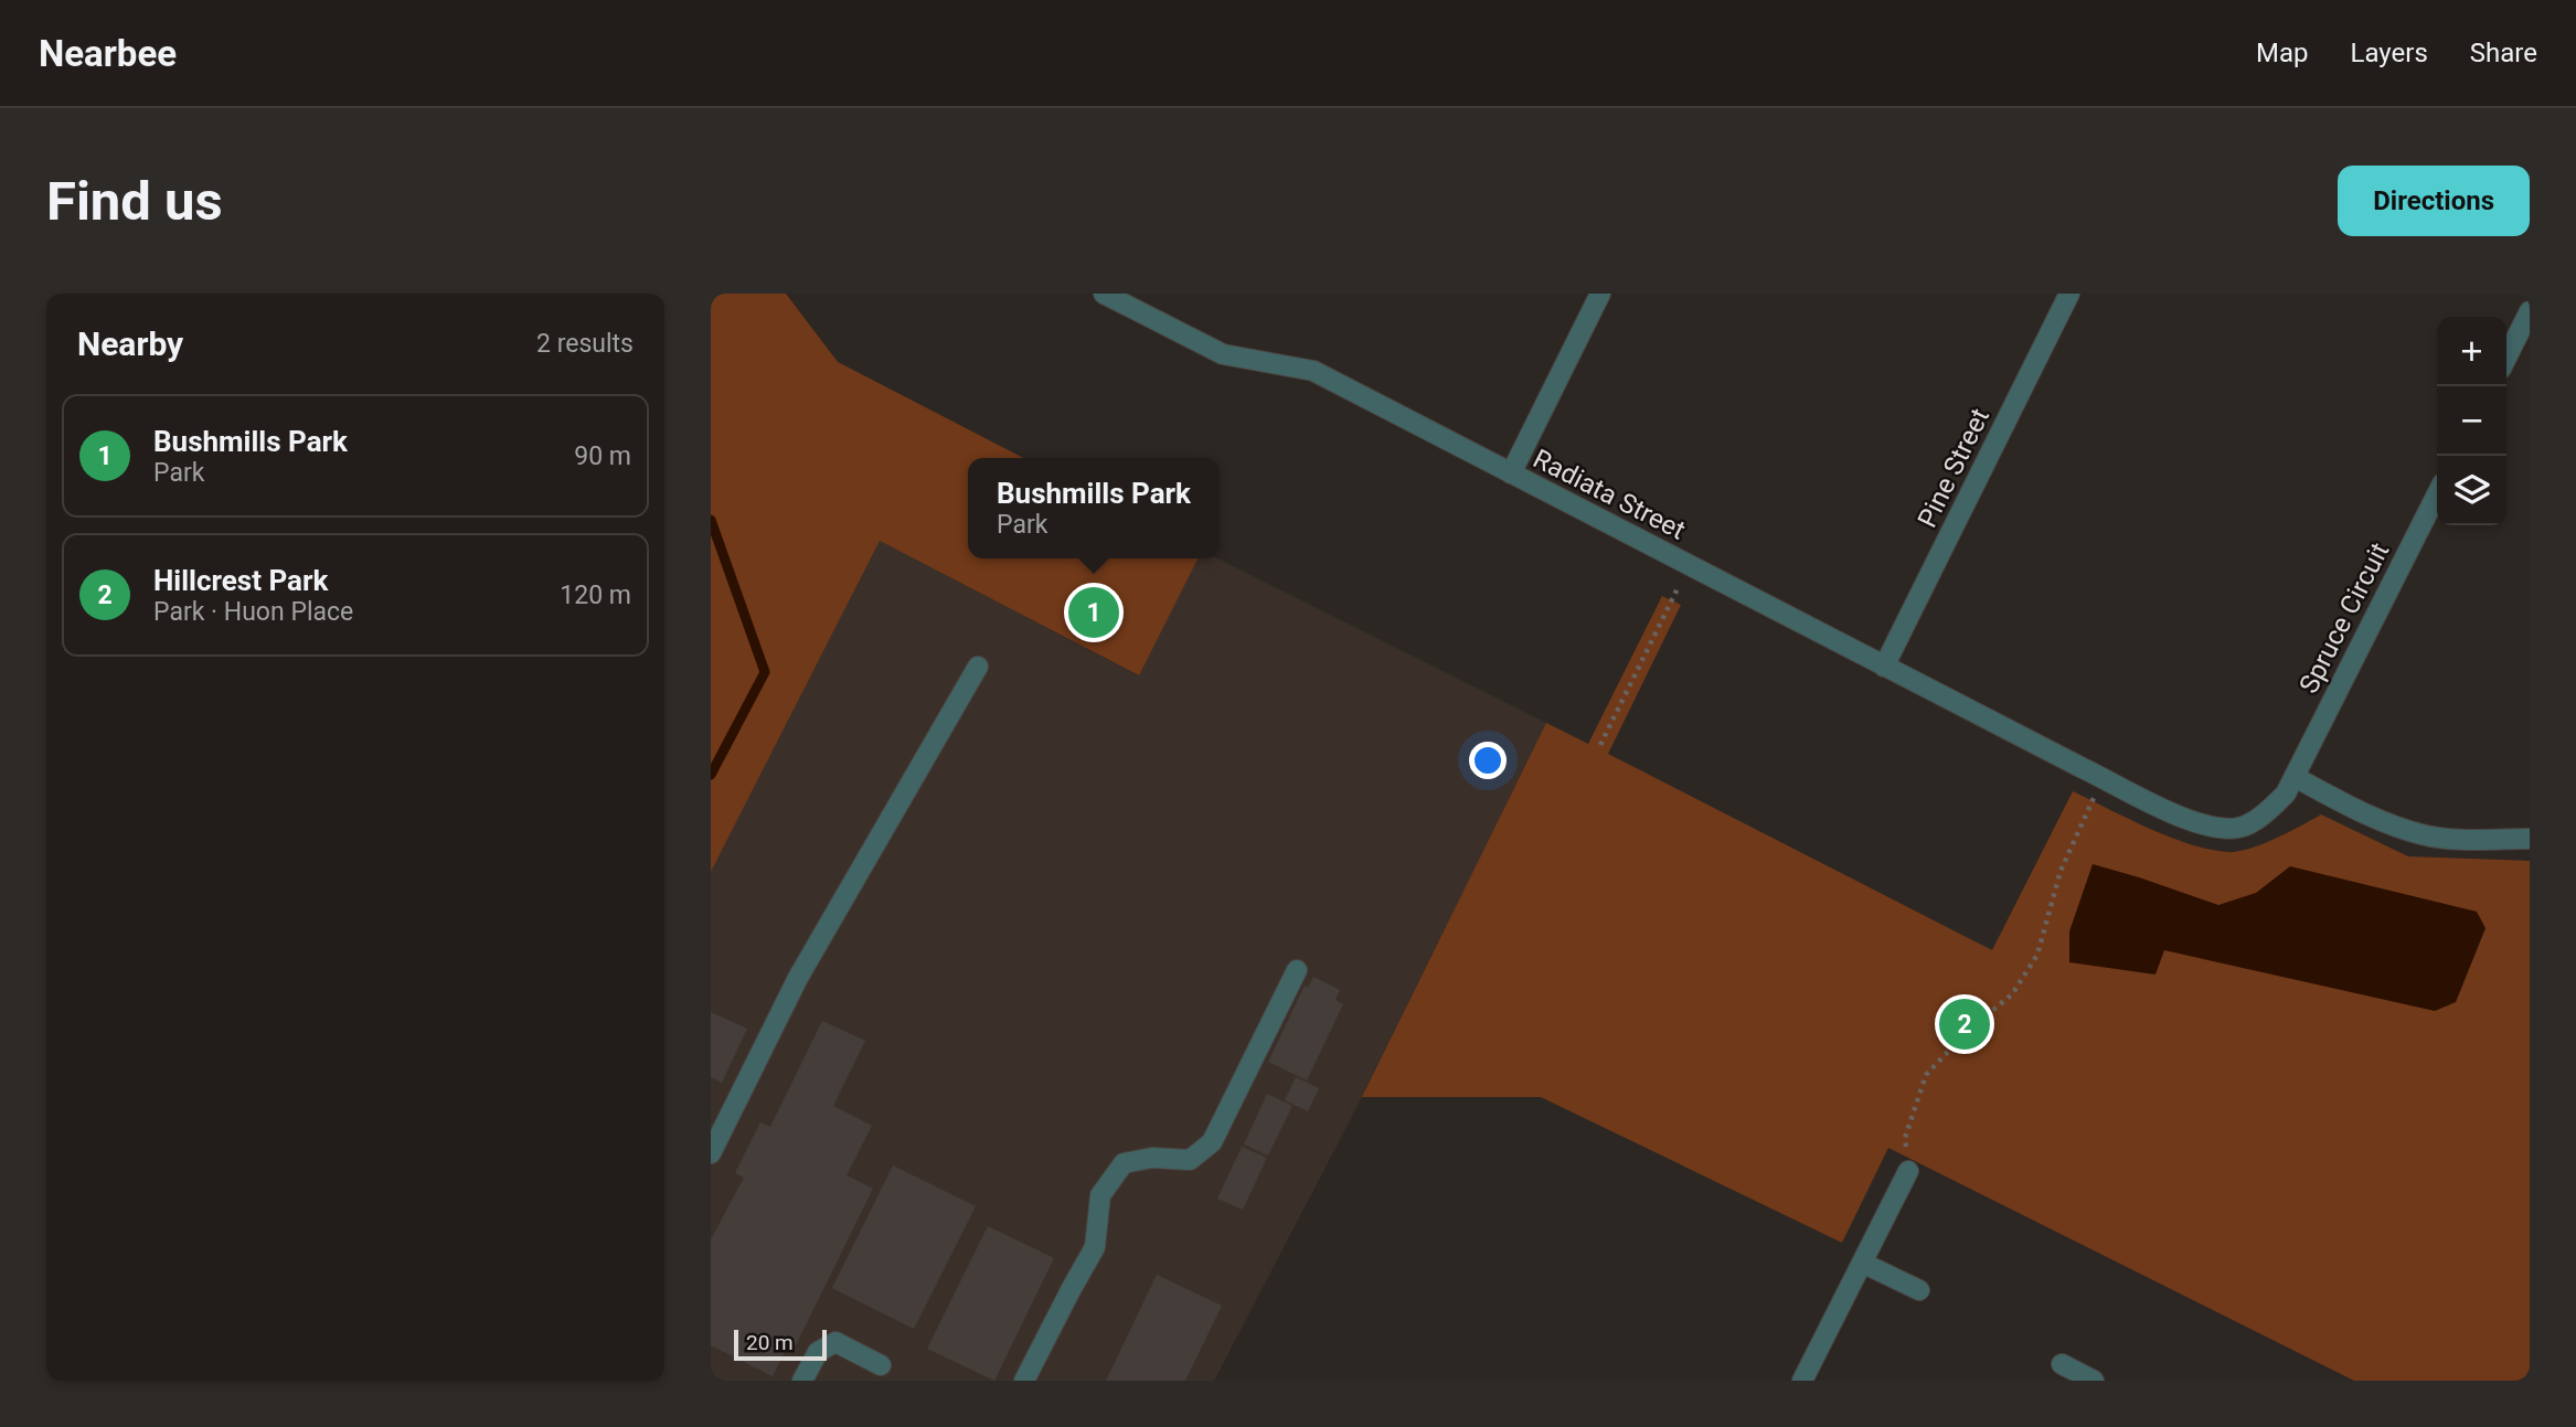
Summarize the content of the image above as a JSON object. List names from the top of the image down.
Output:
{
  "streets": {
    "street": ["Pine Street", "Radiata Street", "Spruce Circuit"]
  },
  "crossings": [
    ["Pine Street", "Radiata Street"],
    ["Radiata Street", "Spruce Circuit"]
  ],
  "scale_bar": "20 m",
  "page": {
    "header": "Nearbee",
    "nav": ["Map", "Layers", "Share"],
    "buttons": "Directions",
    "title": "Find us",
    "heading": ["Nearby", "2 results"],
    "map_buttons": ["+", "−"],
    "list": [
      {
        "mark": "1",
        "name": "Bushmills Park",
        "note": "Park",
        "value": "90 m"
      },
      {
        "mark": "2",
        "name": "Hillcrest Park",
        "note": "Park · Huon Place",
        "value": "120 m"
      }
    ],
    "popup": ["Bushmills Park", "Park"],
    "pins": ["1", "2"],
    "scale": "20 m"
  }
}
